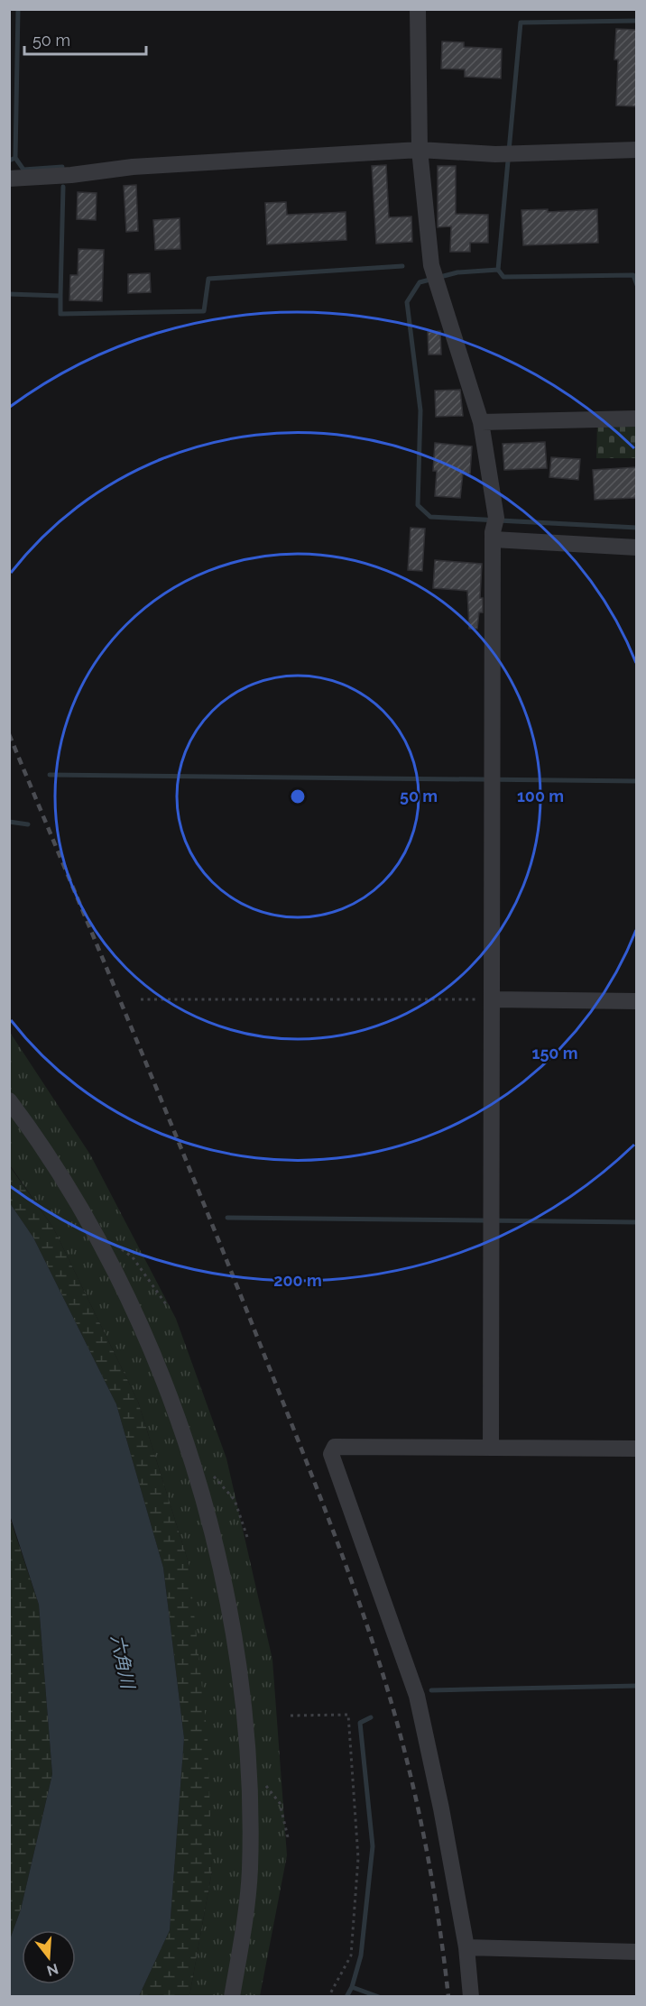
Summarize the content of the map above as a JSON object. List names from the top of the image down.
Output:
{
  "water": ["六角川"],
  "scale_bar": "50 m",
  "north": "bottom",
  "rings": [
    "50 m",
    "100 m",
    "150 m",
    "200 m"
  ]
}
